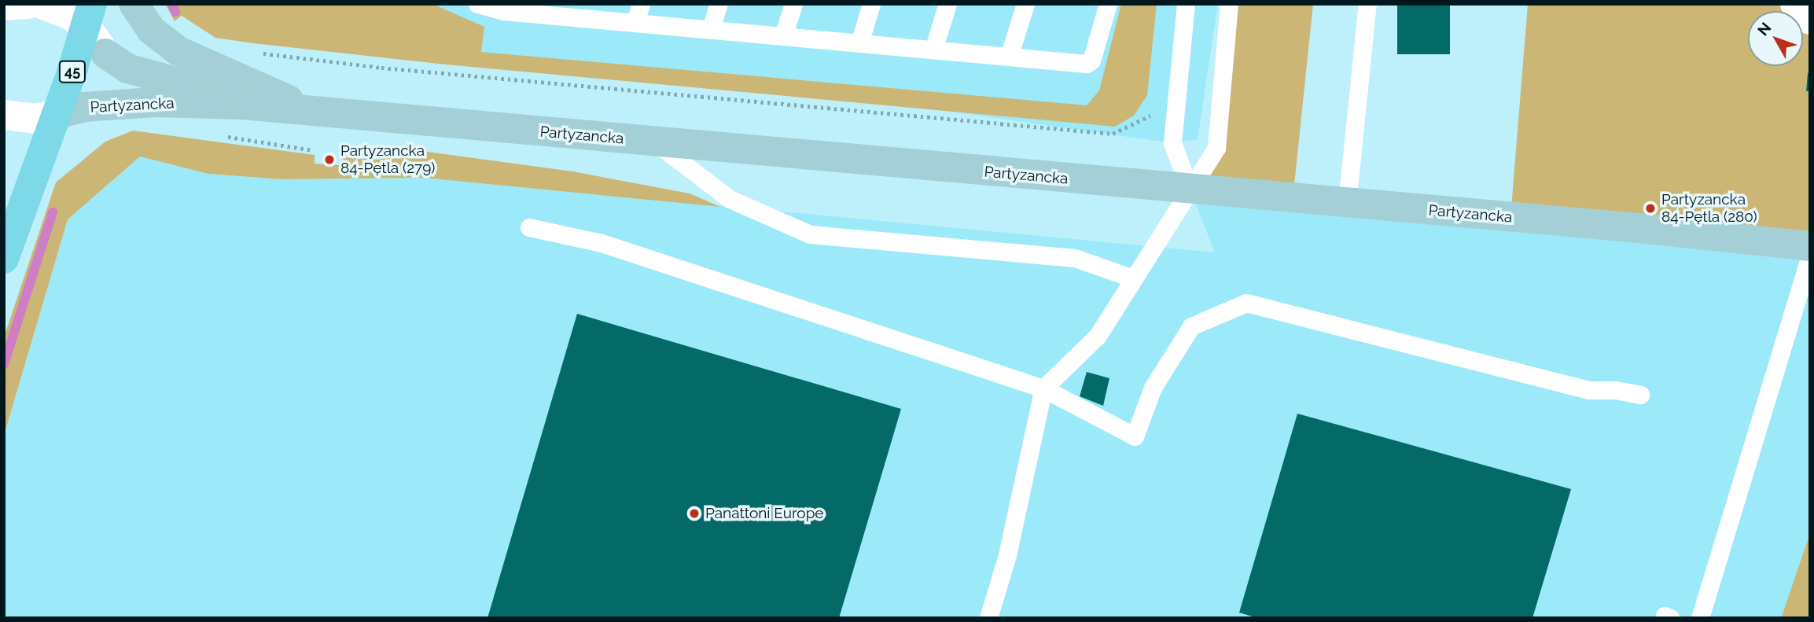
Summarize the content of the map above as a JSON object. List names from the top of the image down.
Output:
{
  "streets": {
    "main road": ["45", "Partyzancka"]
  },
  "crossings": [
    ["45", "Partyzancka"]
  ],
  "places": ["Partyzancka 84-Pętla (279)", "Partyzancka 84-Pętla (280)", "Panattoni Europe"],
  "north": "top left"
}
